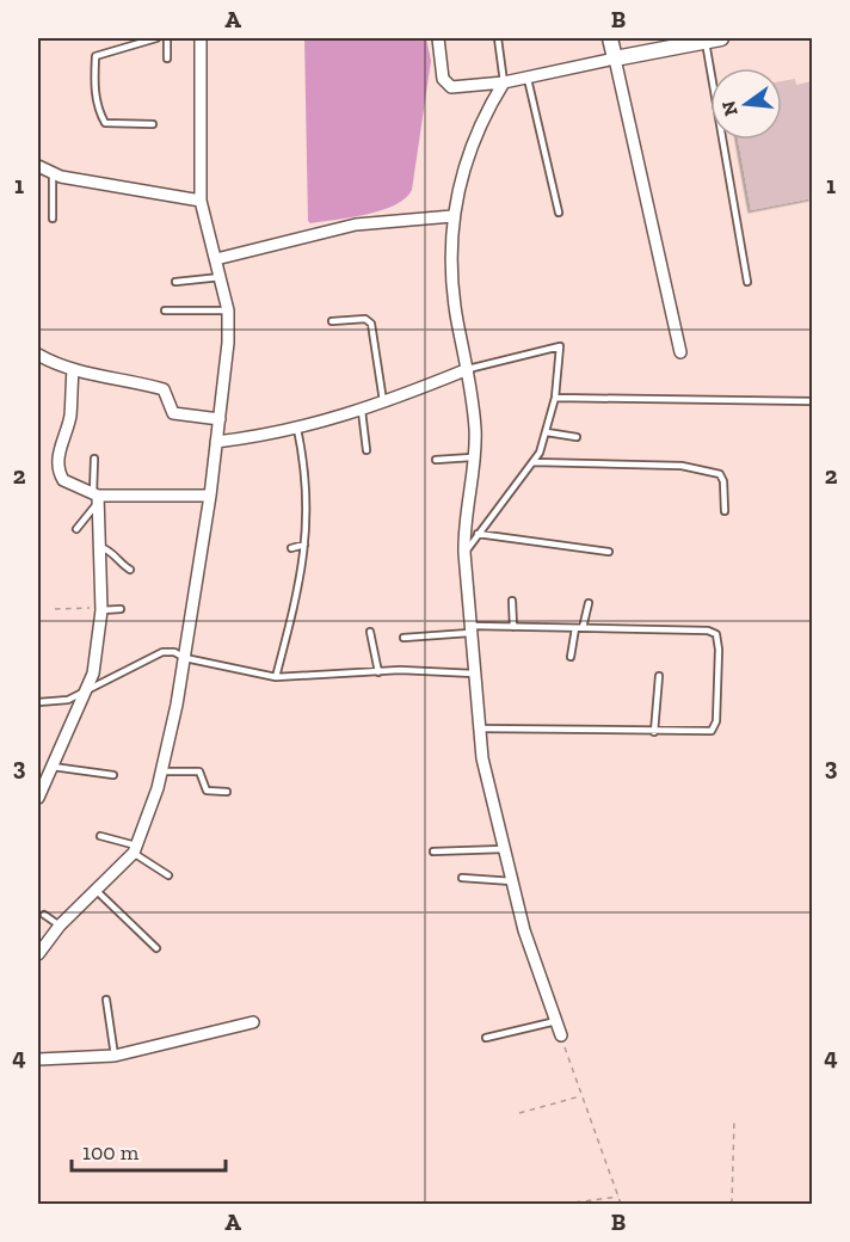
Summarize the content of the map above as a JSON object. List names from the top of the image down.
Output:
{
  "scale_bar": "100 m",
  "north": "left",
  "grid": {
    "columns": ["A", "B"],
    "rows": [
      "1",
      "2",
      "3",
      "4"
    ]
  }
}
